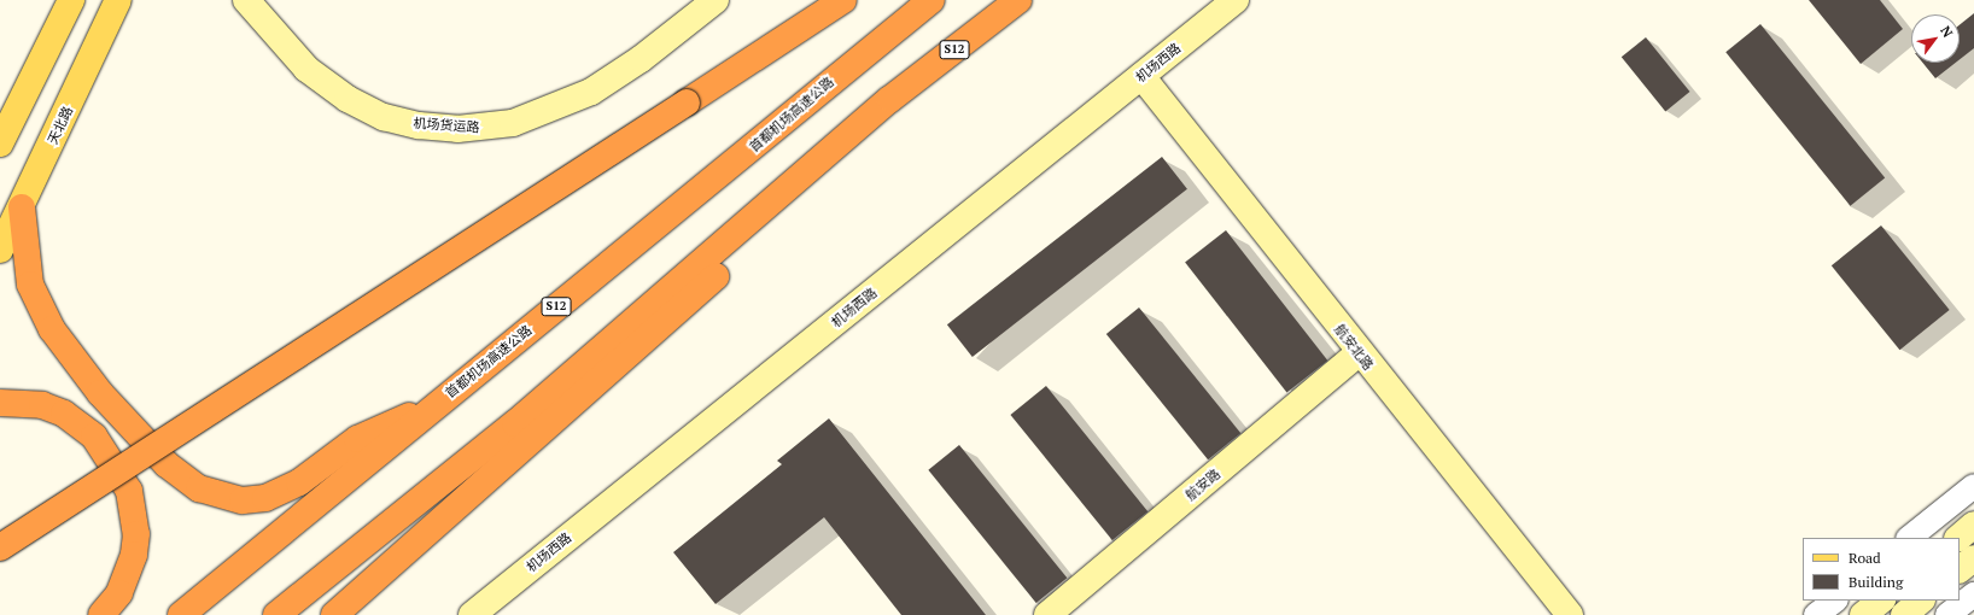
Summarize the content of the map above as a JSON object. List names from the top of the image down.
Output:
{
  "streets": {
    "highway": ["S12", "首都机场高速公路"],
    "main road": ["天北路"],
    "street": [
      "机场西路",
      "机场货运路",
      "航安北路",
      "航安路"
    ]
  },
  "crossings": [
    ["机场西路", "航安北路"],
    ["航安北路", "航安路"]
  ],
  "legend": ["Road", "Building"],
  "north": "top right"
}
